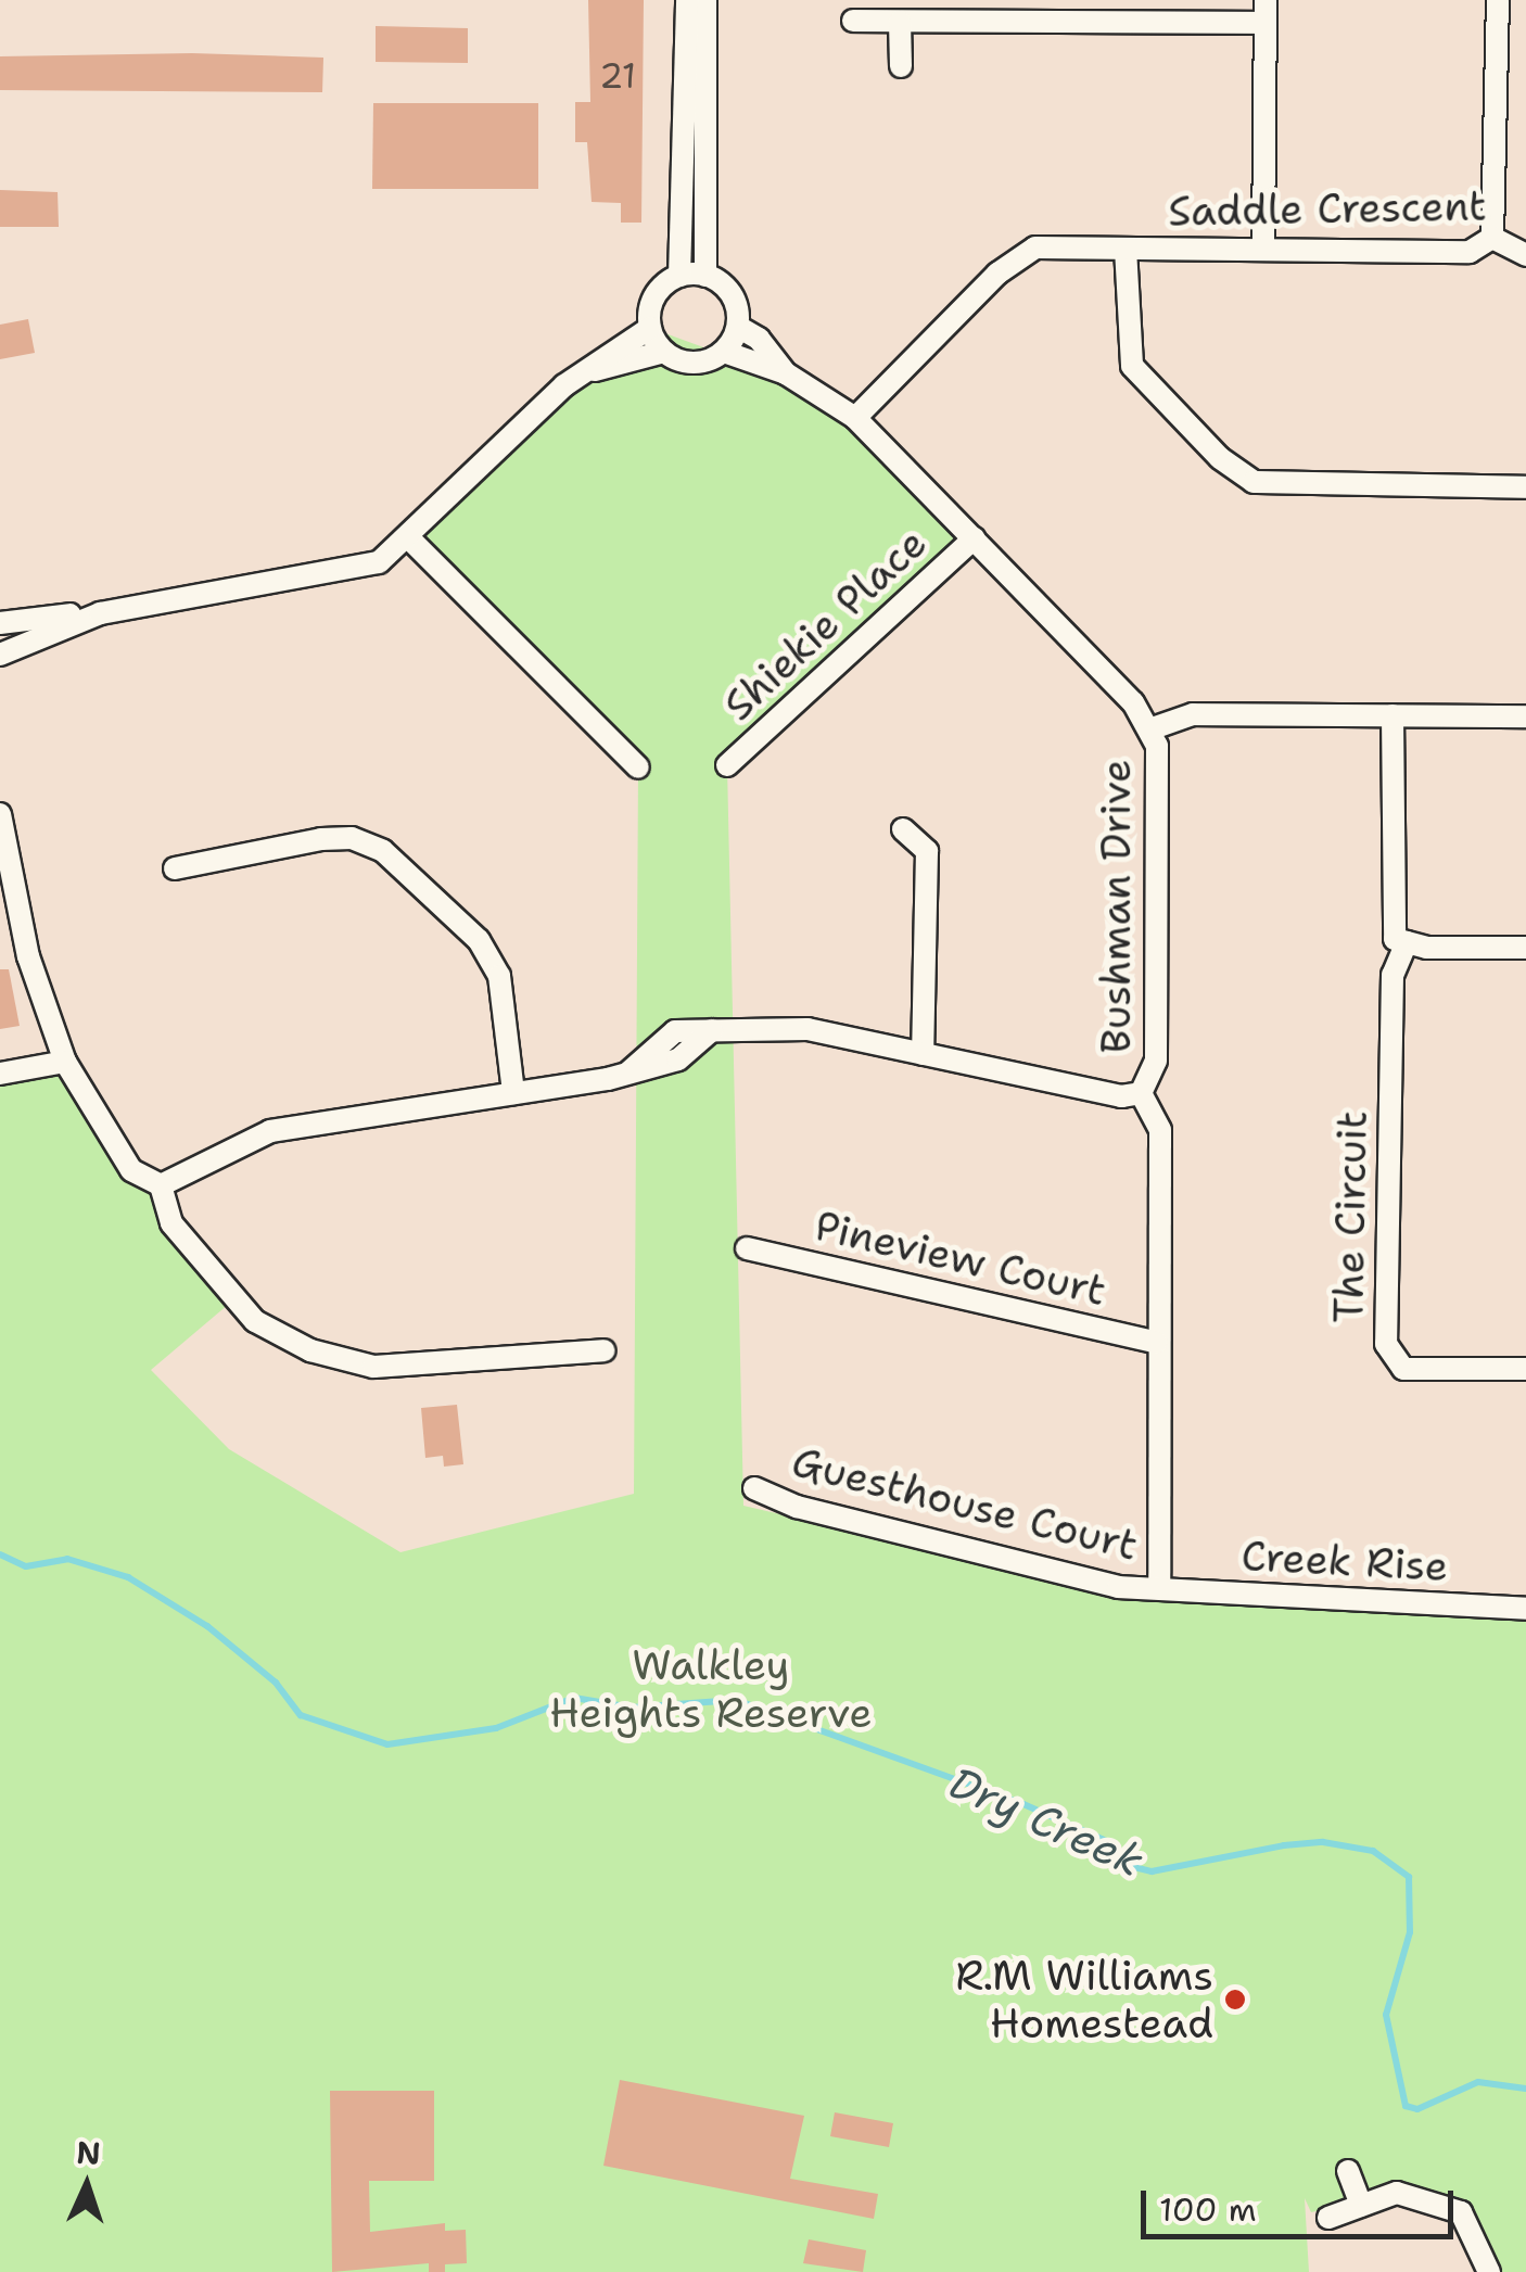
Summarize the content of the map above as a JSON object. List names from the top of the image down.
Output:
{
  "streets": {
    "street": [
      "Saddle Crescent",
      "Shiekie Place",
      "Bushman Drive",
      "The Circuit",
      "Pineview Court",
      "Guesthouse Court",
      "Creek Rise"
    ]
  },
  "crossings": [
    ["Saddle Crescent", "Bushman Drive"],
    ["Shiekie Place", "Bushman Drive"],
    ["Bushman Drive", "Pineview Court"],
    ["Bushman Drive", "Guesthouse Court"],
    ["Bushman Drive", "Creek Rise"],
    ["Guesthouse Court", "Creek Rise"]
  ],
  "water": ["Dry Creek"],
  "parks": ["Walkley Heights Reserve"],
  "places": ["R.M Williams Homestead"],
  "house_numbers": ["21"],
  "scale_bar": "100 m",
  "north": "top"
}
